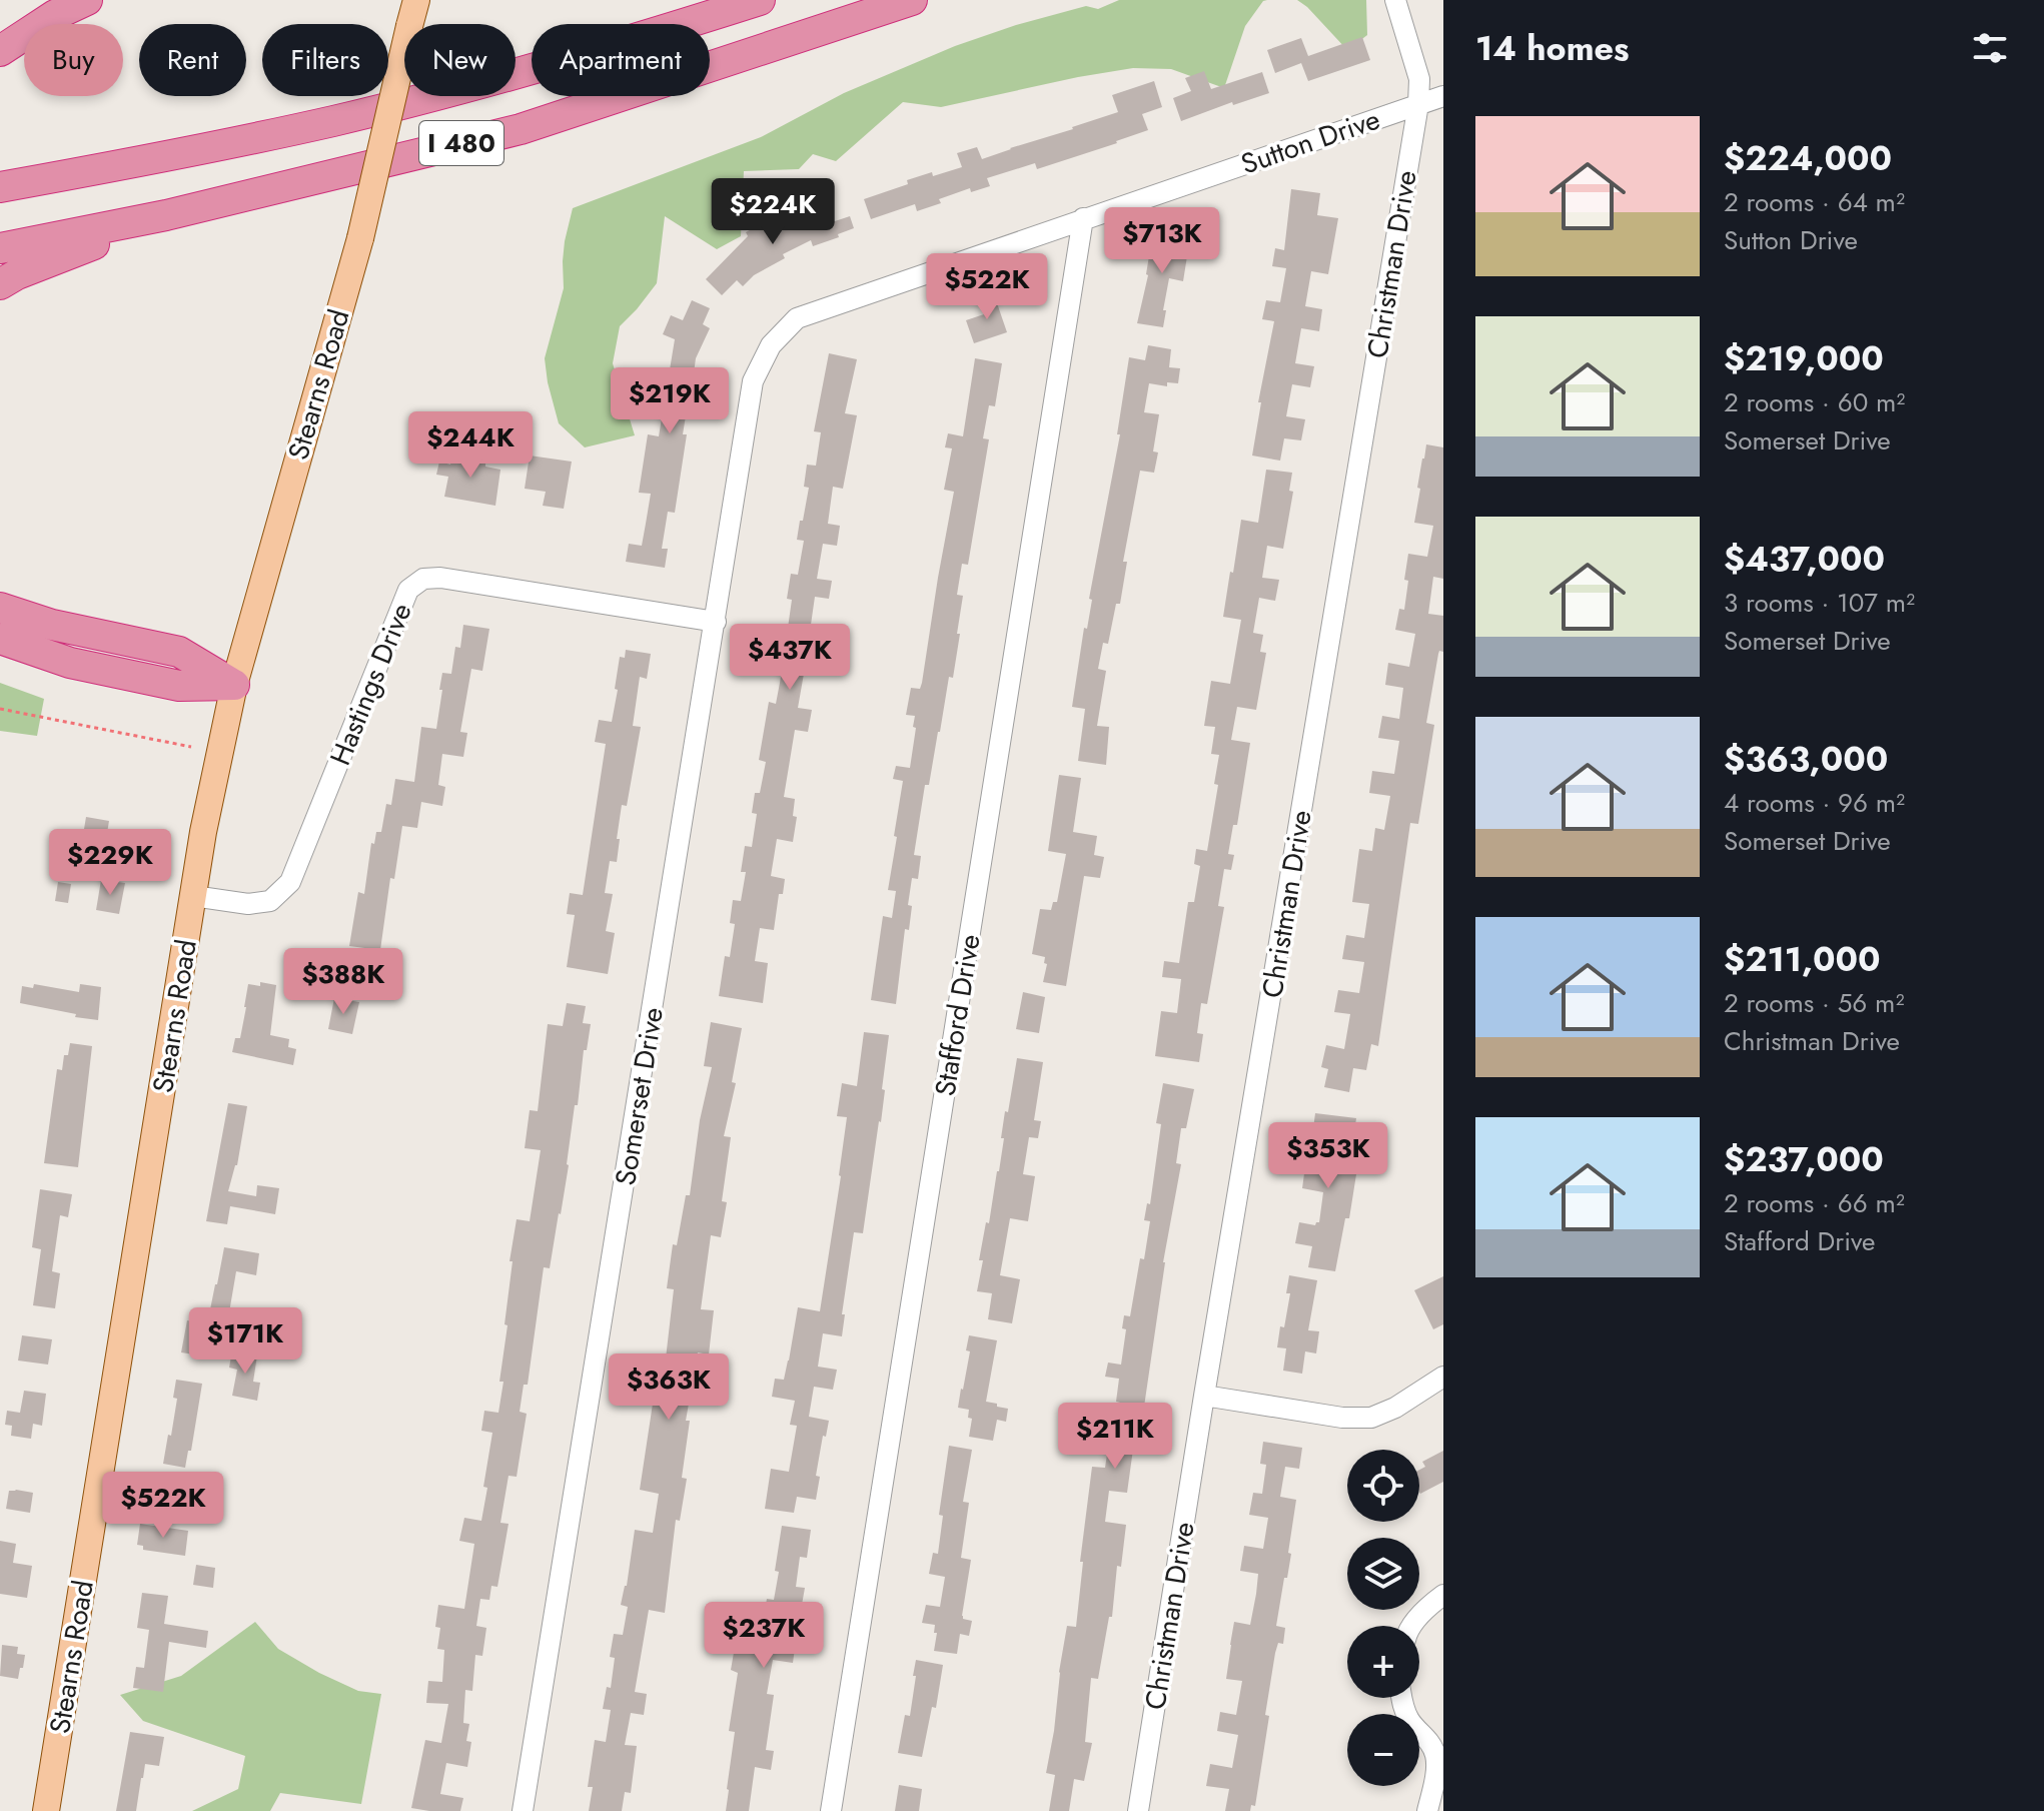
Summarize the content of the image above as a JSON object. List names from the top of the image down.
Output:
{
  "streets": {
    "highway": ["I 480"],
    "main road": ["Stearns Road"],
    "street": [
      "Sutton Drive",
      "Christman Drive",
      "Hastings Drive",
      "Stafford Drive",
      "Somerset Drive"
    ]
  },
  "crossings": [
    ["Sutton Drive", "Christman Drive"],
    ["Sutton Drive", "Stafford Drive"],
    ["Sutton Drive", "Somerset Drive"],
    ["Stearns Road", "Hastings Drive"],
    ["Hastings Drive", "Somerset Drive"]
  ],
  "page": {
    "heading": "14 homes",
    "chip": [
      "Buy",
      "Rent",
      "Filters",
      "New",
      "Apartment"
    ],
    "list": [
      {
        "name": "$224,000",
        "note": "2 rooms · 64 m² · Sutton Drive"
      },
      {
        "name": "$219,000",
        "note": "2 rooms · 60 m² · Somerset Drive"
      },
      {
        "name": "$437,000",
        "note": "3 rooms · 107 m² · Somerset Drive"
      },
      {
        "name": "$363,000",
        "note": "4 rooms · 96 m² · Somerset Drive"
      },
      {
        "name": "$211,000",
        "note": "2 rooms · 56 m² · Christman Drive"
      },
      {
        "name": "$237,000",
        "note": "2 rooms · 66 m² · Stafford Drive"
      }
    ],
    "price": [
      "$224K",
      "$713K",
      "$522K",
      "$219K",
      "$244K",
      "$437K",
      "$229K",
      "$388K",
      "$353K",
      "$171K",
      "$363K",
      "$211K",
      "$522K",
      "$237K"
    ],
    "map_buttons": ["+", "−"]
  }
}
